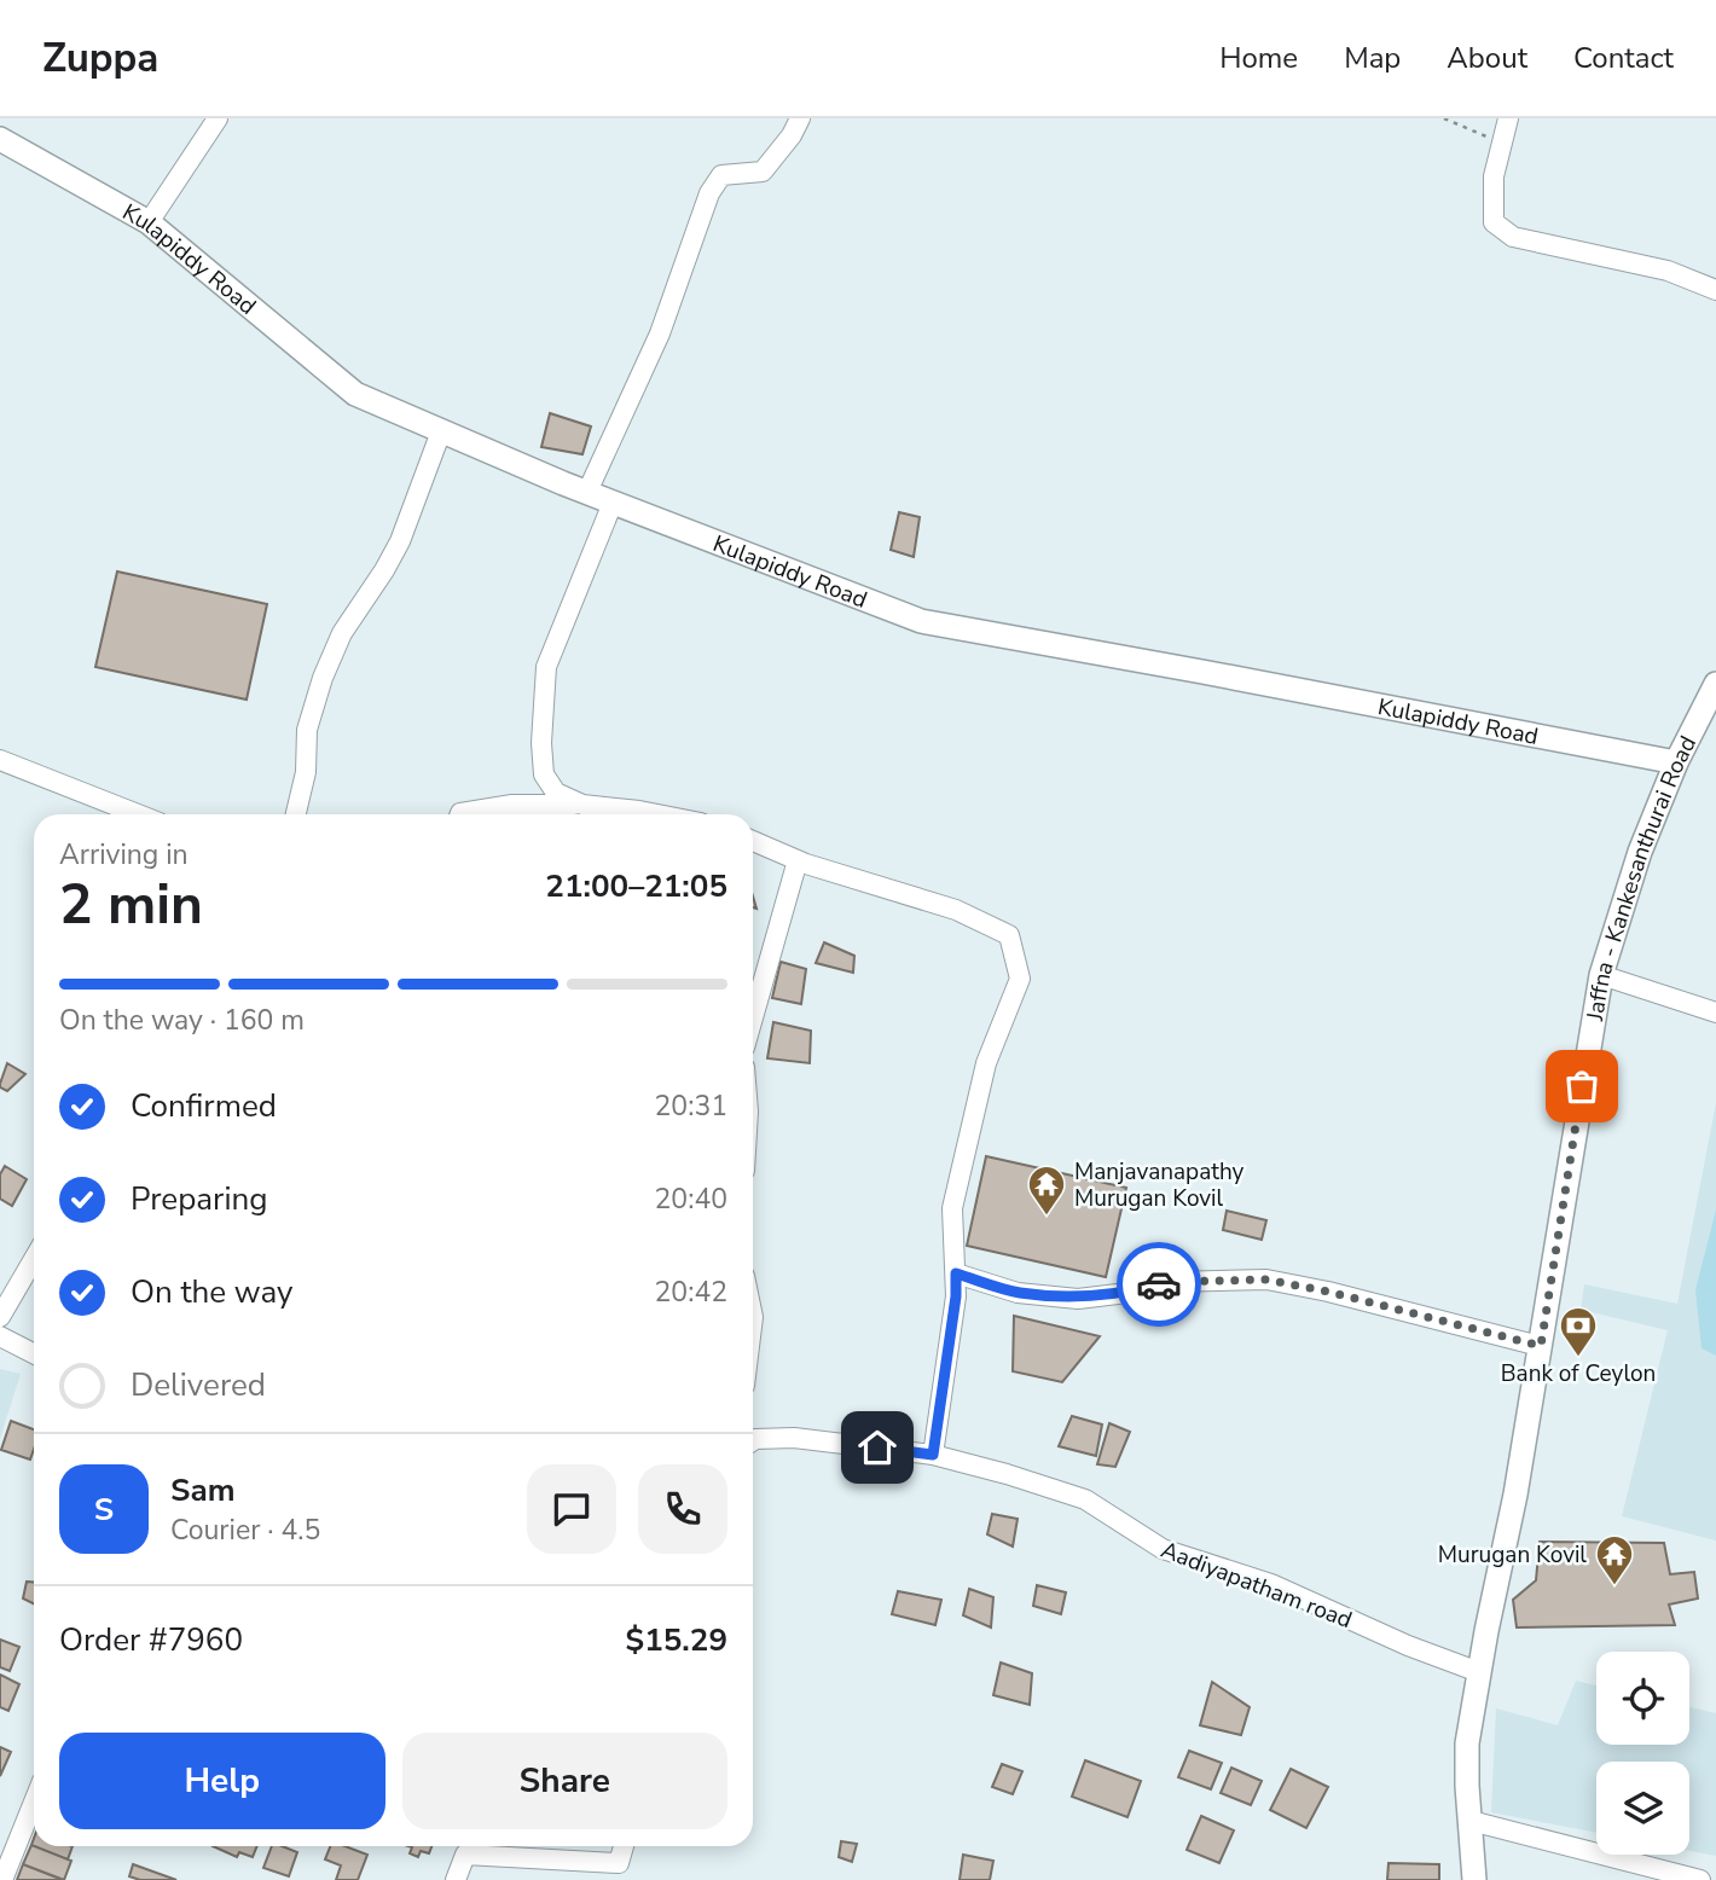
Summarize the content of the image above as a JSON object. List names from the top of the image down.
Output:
{
  "streets": {
    "main road": ["Kulapiddy Road", "Jaffna - Kankesanthurai Road"],
    "street": ["Aadiyapatham road"]
  },
  "crossings": [
    ["Kulapiddy Road", "Jaffna - Kankesanthurai Road"],
    ["Jaffna - Kankesanthurai Road", "Aadiyapatham road"]
  ],
  "places": {
    "temple": ["Manjavanapathy Murugan Kovil", "Murugan Kovil"],
    "bank": ["Bank of Ceylon"]
  },
  "page": {
    "header": "Zuppa",
    "nav": [
      "Home",
      "Map",
      "About",
      "Contact"
    ],
    "heading": ["2 min", "Arriving in", "21:00–21:05"],
    "panel": [
      "Sam",
      "Courier · 4.5",
      "Order #7960",
      "$15.29"
    ],
    "bar": "On the way · 160 m",
    "list": [
      ["Confirmed", "20:31"],
      ["Preparing", "20:40"],
      ["On the way", "20:42"],
      "Delivered"
    ],
    "round": "S",
    "buttons": ["Help", "Share"]
  }
}
